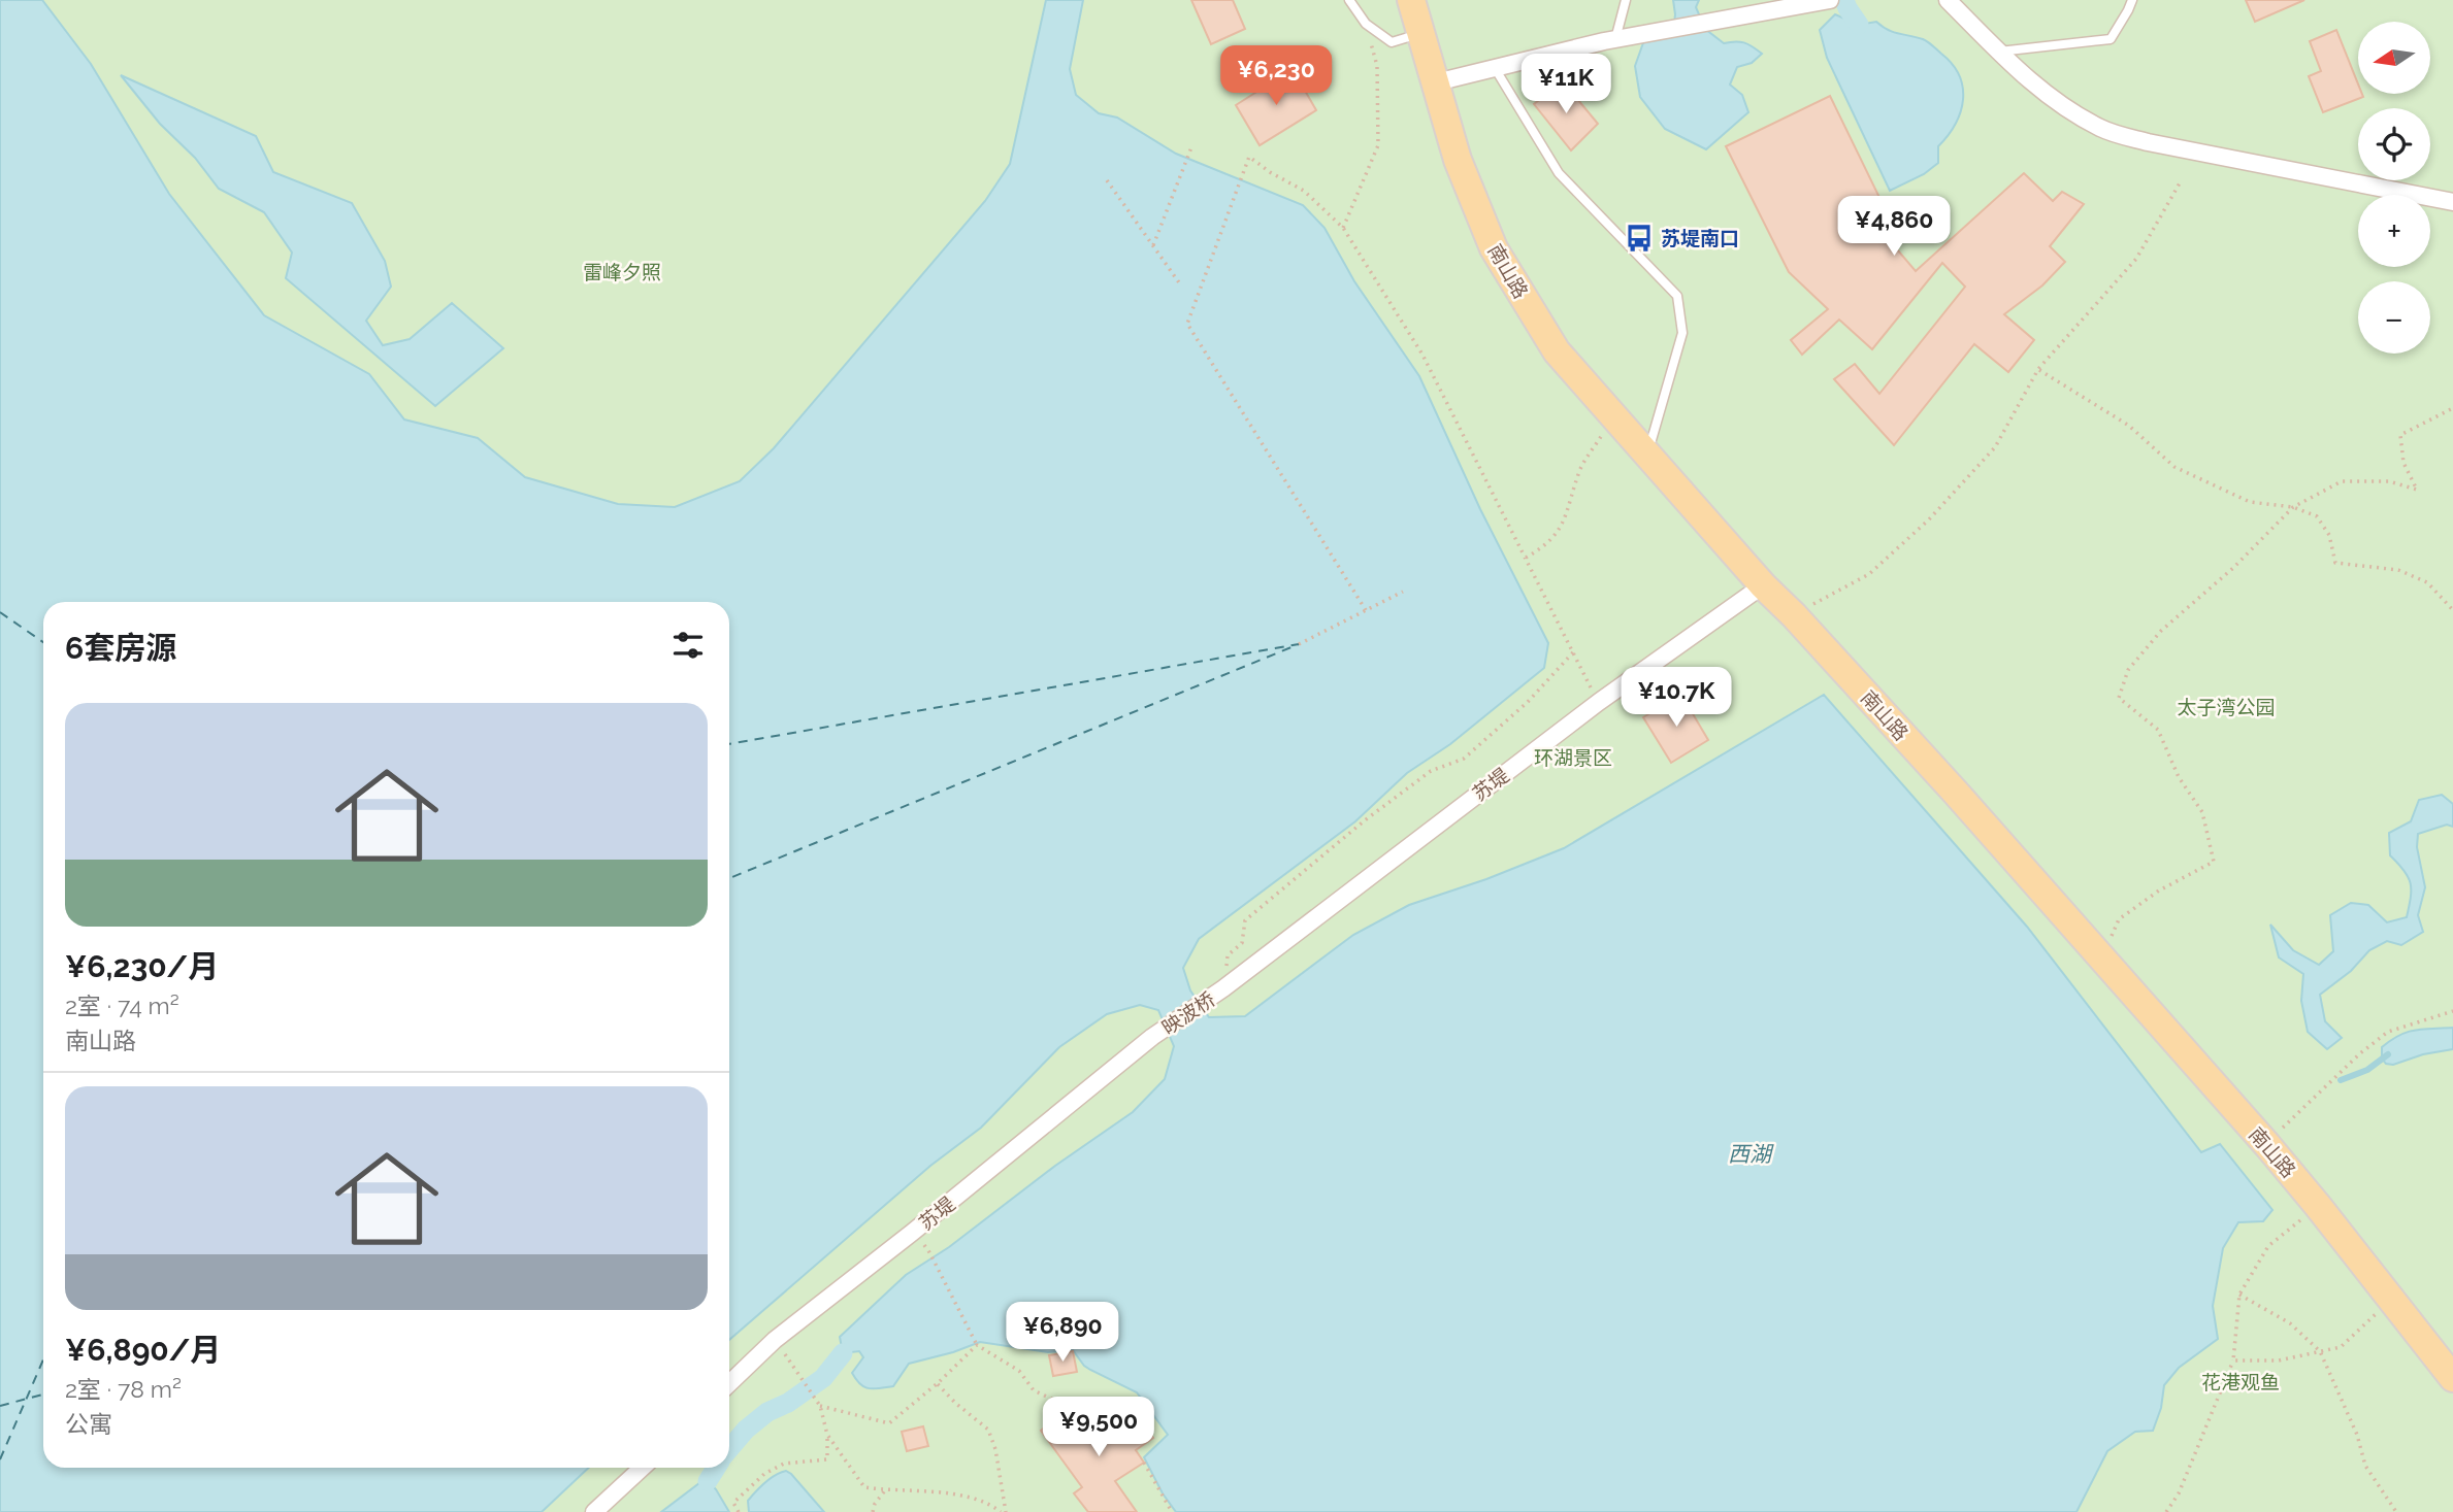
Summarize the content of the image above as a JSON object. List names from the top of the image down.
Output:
{
  "streets": {
    "main road": ["南山路"],
    "street": ["苏堤", "映波桥"]
  },
  "crossings": [
    ["南山路", "苏堤"],
    ["苏堤", "映波桥"]
  ],
  "water": ["西湖"],
  "parks": [
    "雷峰夕照",
    "太子湾公园",
    "环湖景区",
    "花港观鱼"
  ],
  "places": {
    "bus stop": ["苏堤南口"]
  },
  "north": "left",
  "page": {
    "map_buttons": ["+", "−"],
    "price": [
      "¥6,230",
      "¥11K",
      "¥4,860",
      "¥10.7K",
      "¥6,890",
      "¥9,500"
    ],
    "heading": "6套房源",
    "list": [
      {
        "name": "¥6,230/月",
        "note": "2室 · 74 m² · 南山路"
      },
      {
        "name": "¥6,890/月",
        "note": "2室 · 78 m² · 公寓"
      }
    ]
  }
}
